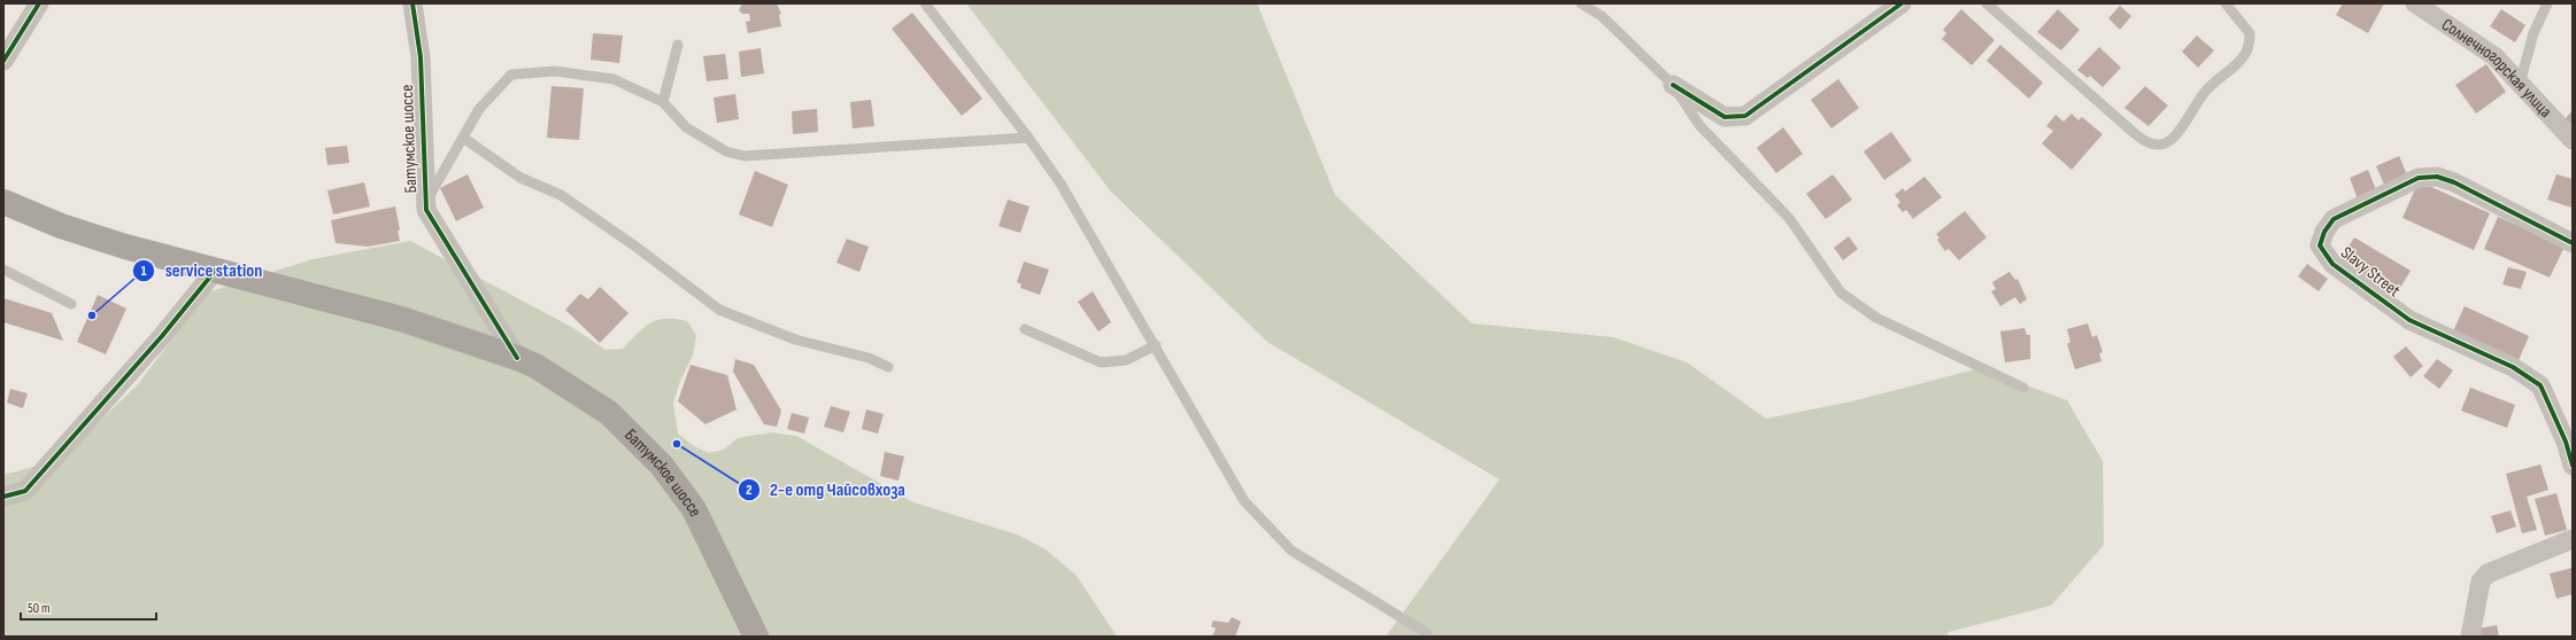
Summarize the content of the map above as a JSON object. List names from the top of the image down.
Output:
{
  "streets": {
    "highway": ["Батумское шоссе"],
    "street": ["Солнечногорская улица", "Slavy Street"]
  },
  "places": ["service station", "2-е отд Чайсовхоза"],
  "scale_bar": "50 m"
}
